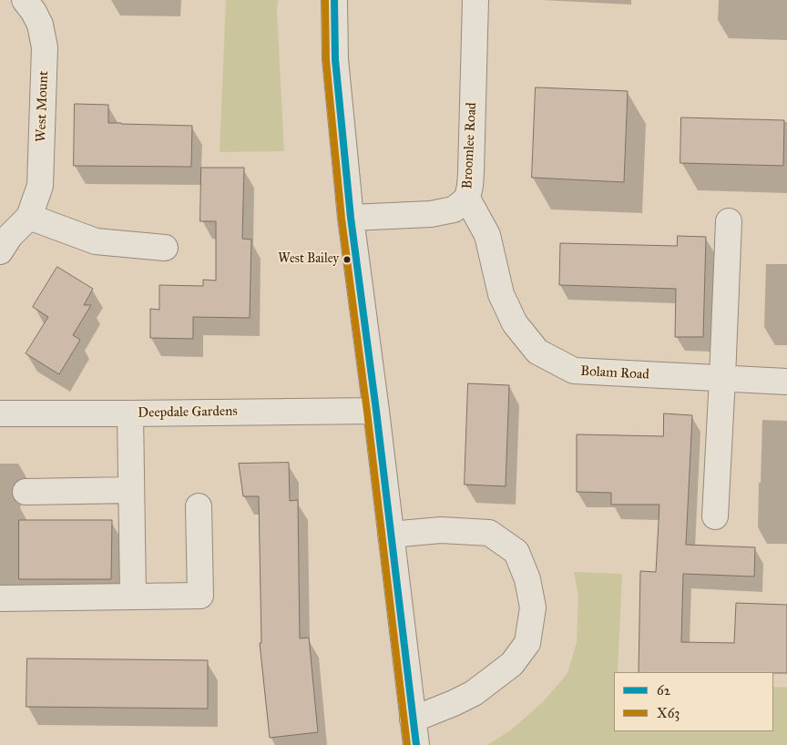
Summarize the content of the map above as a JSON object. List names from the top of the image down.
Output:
{
  "streets": {
    "street": [
      "West Mount",
      "Broomlee Road",
      "Bolam Road",
      "Deepdale Gardens"
    ]
  },
  "crossings": [
    ["Broomlee Road", "Bolam Road"]
  ],
  "places": ["West Bailey"],
  "lines": ["transit line 62", "transit line X63"],
  "legend": ["62", "X63"]
}
